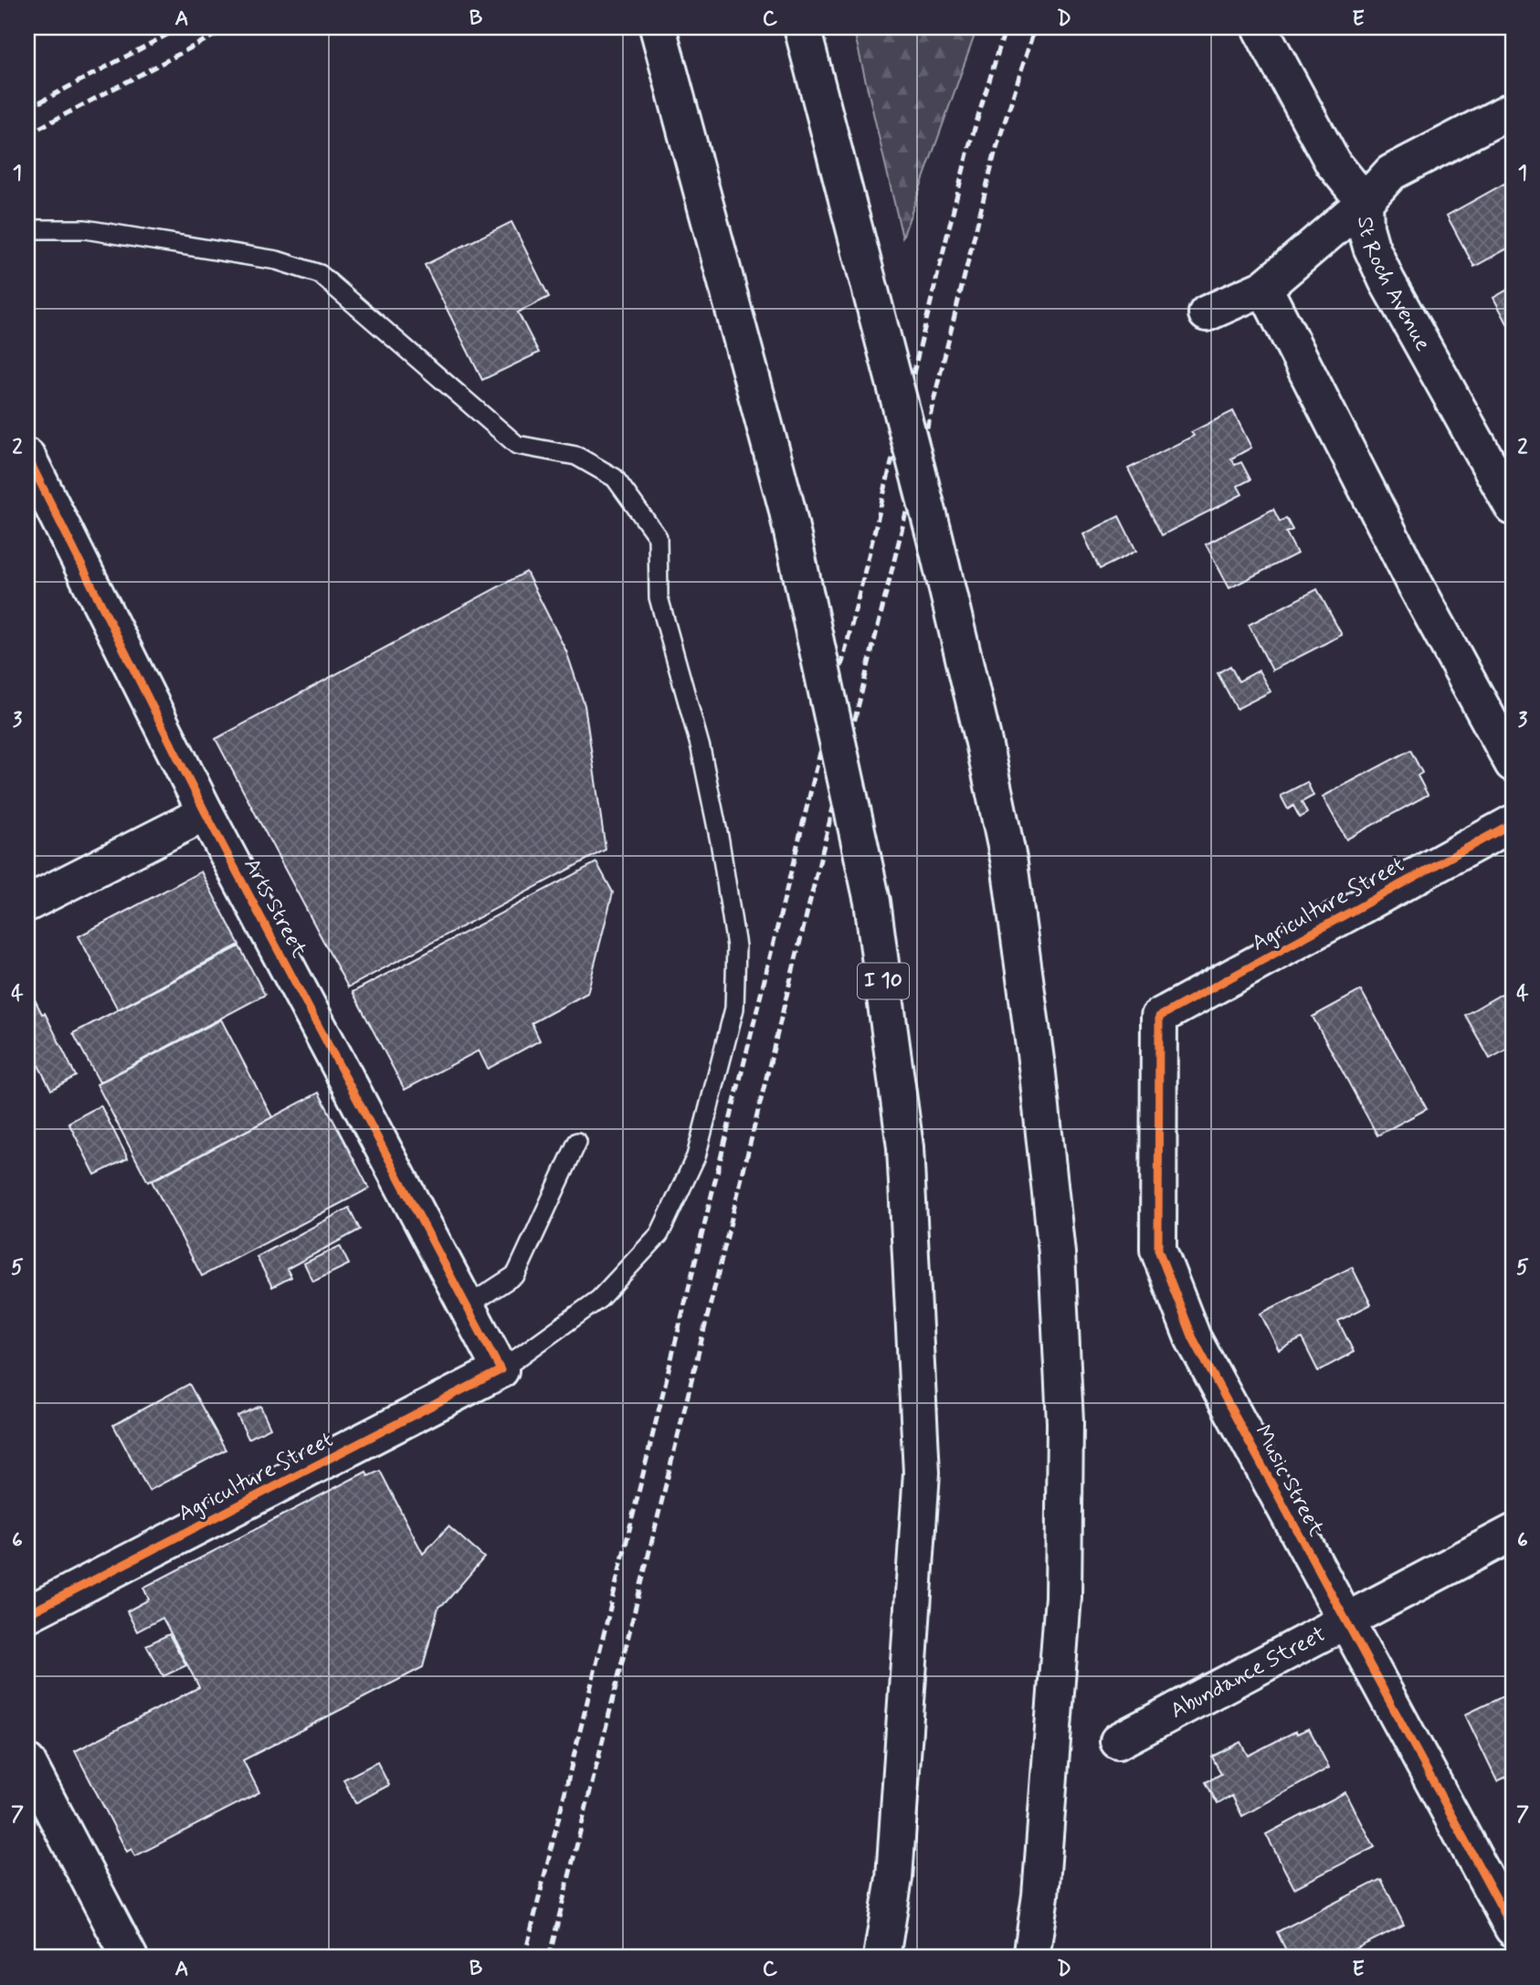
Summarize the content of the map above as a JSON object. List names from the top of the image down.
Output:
{
  "streets": {
    "main road": [
      "St Roch Avenue",
      "Agriculture Street",
      "Arts Street",
      "I 10",
      "Music Street",
      "Abundance Street"
    ]
  },
  "crossings": [
    ["Agriculture Street", "Arts Street"],
    ["Agriculture Street", "Music Street"],
    ["Music Street", "Abundance Street"]
  ],
  "grid": {
    "columns": [
      "A",
      "B",
      "C",
      "D",
      "E"
    ],
    "rows": [
      "1",
      "2",
      "3",
      "4",
      "5",
      "6",
      "7"
    ]
  }
}
